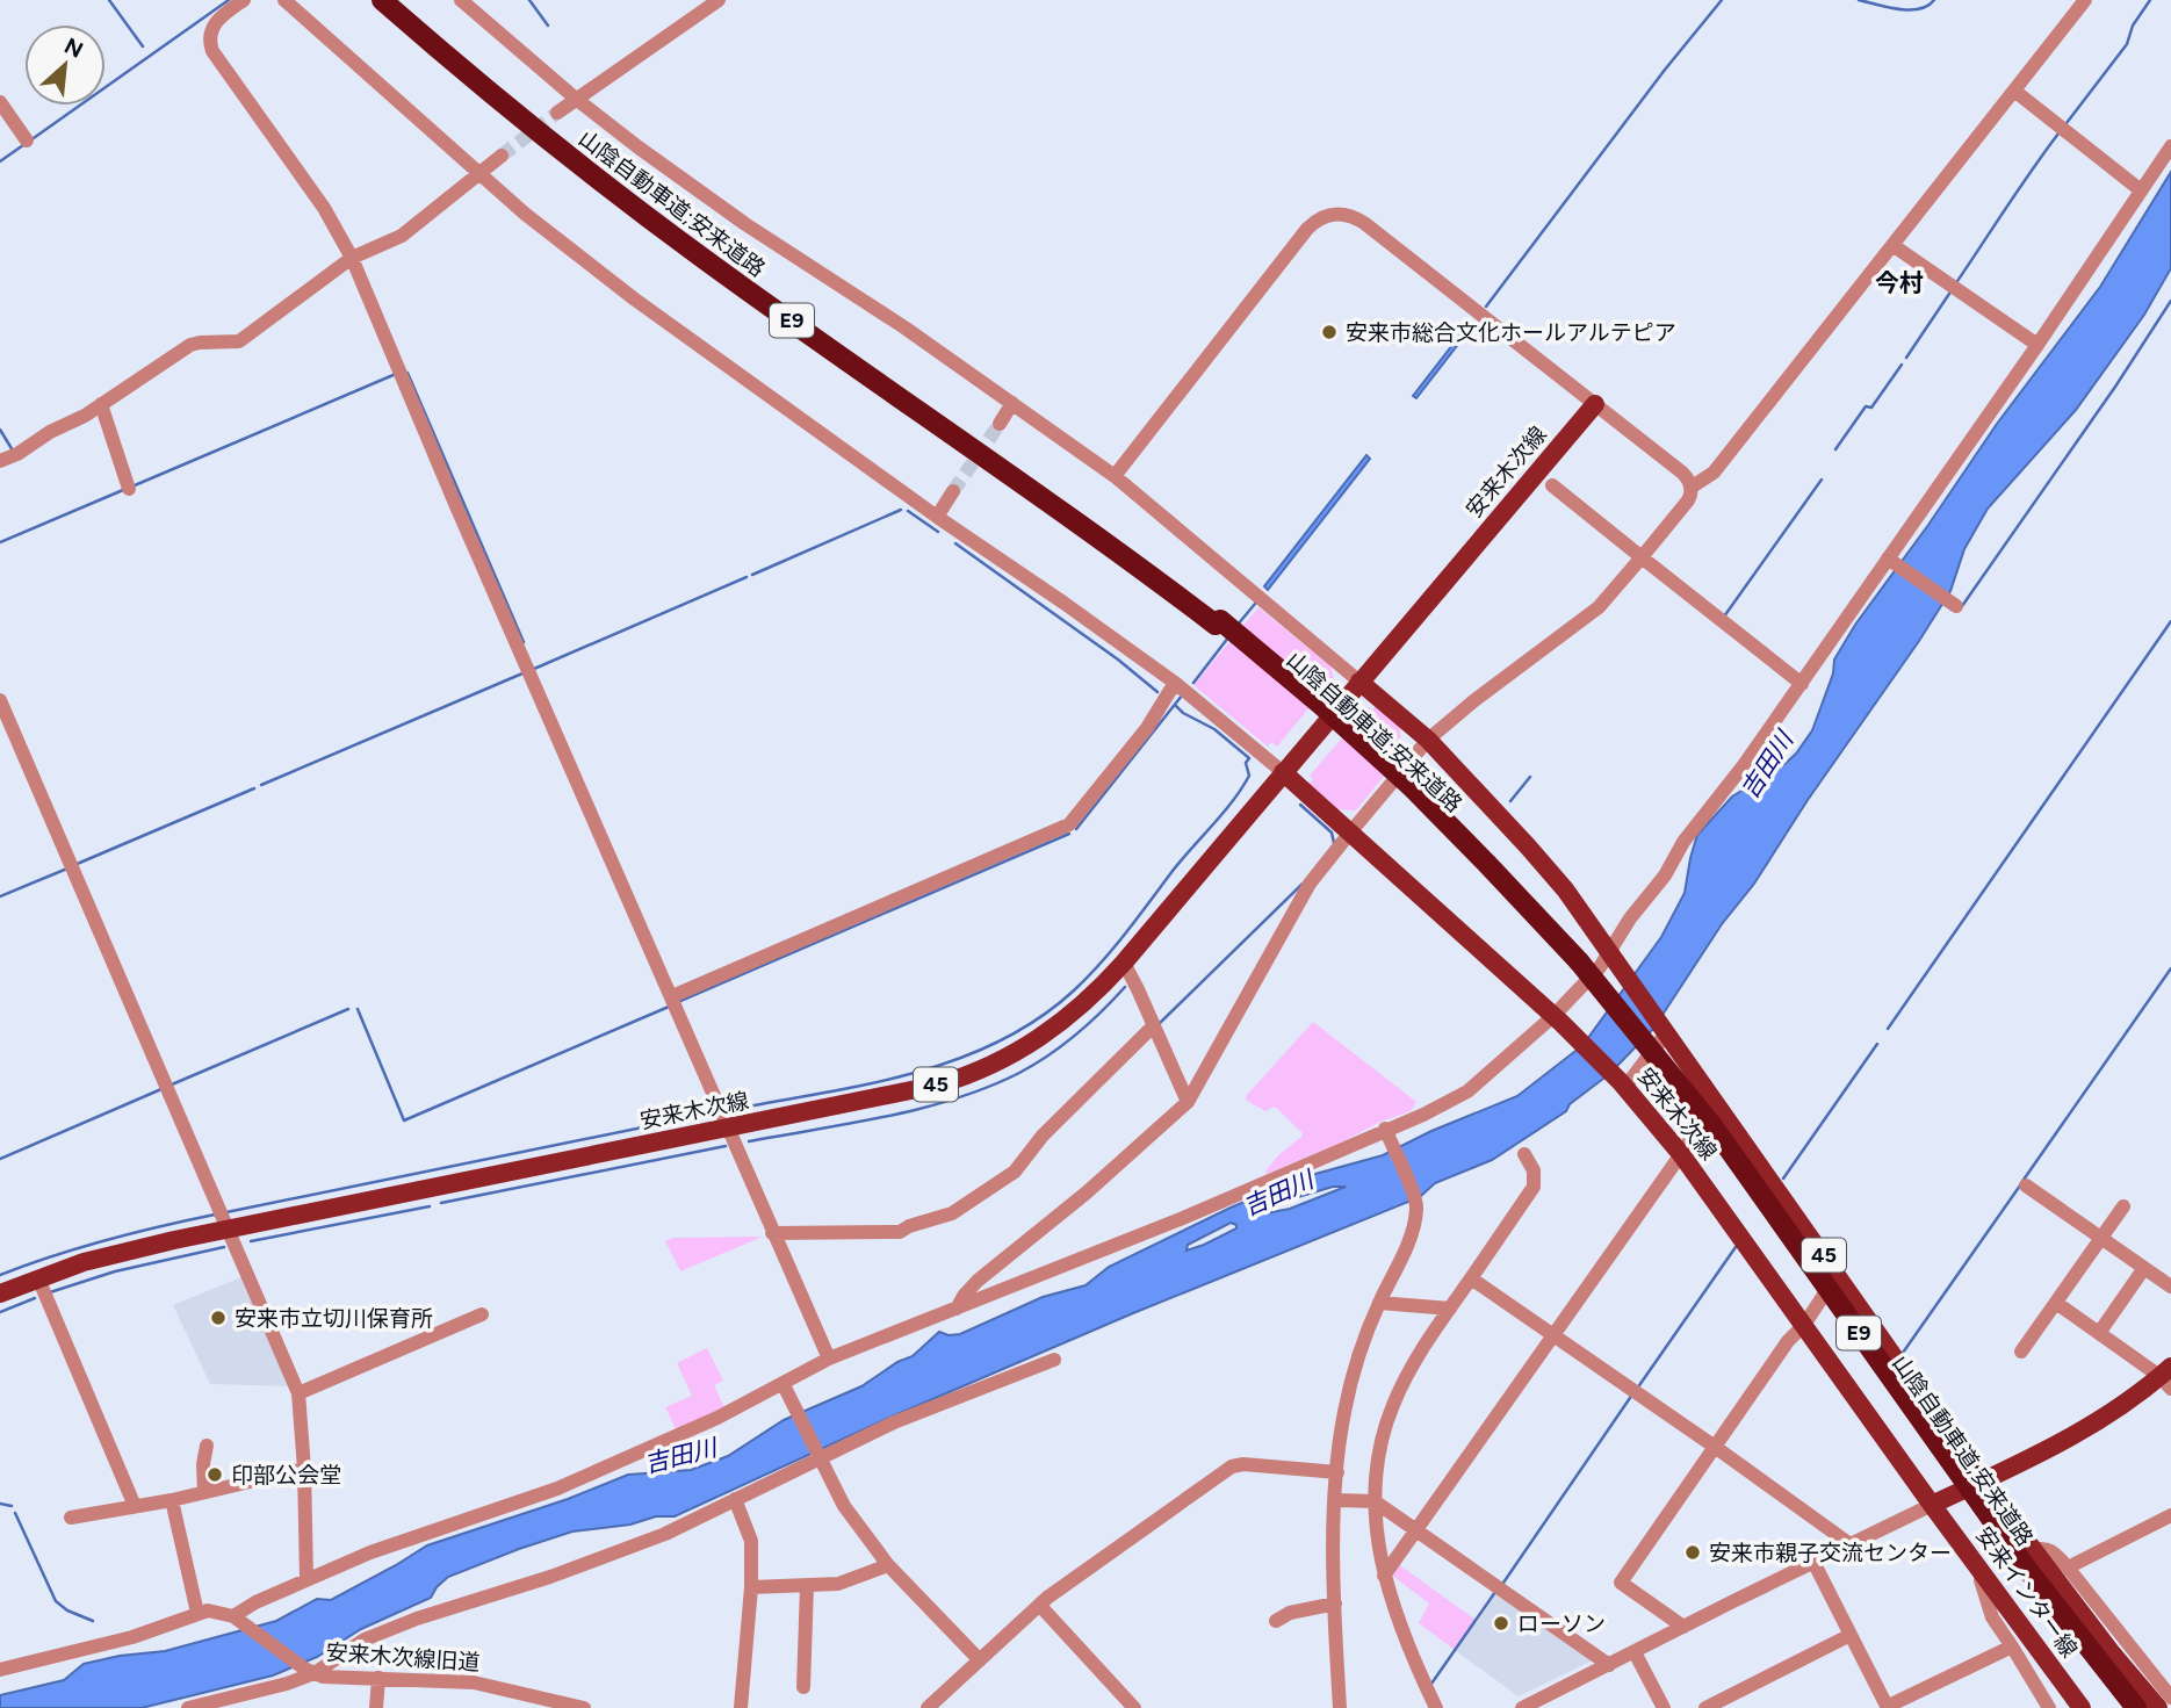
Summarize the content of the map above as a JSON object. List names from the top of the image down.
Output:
{
  "streets": {
    "highway": ["山陰自動車道;安来道路", "E9"],
    "main road": ["安来木次線", "45", "安来インター線"],
    "street": ["安来木次線旧道"]
  },
  "crossings": [
    ["安来木次線", "安来インター線"]
  ],
  "districts": ["今村"],
  "water": ["吉田川"],
  "places": [
    "安来市総合文化ホールアルテピア",
    "安来市立切川保育所",
    "印部公会堂",
    "安来市親子交流センター",
    "ローソン"
  ],
  "north": "top right"
}
